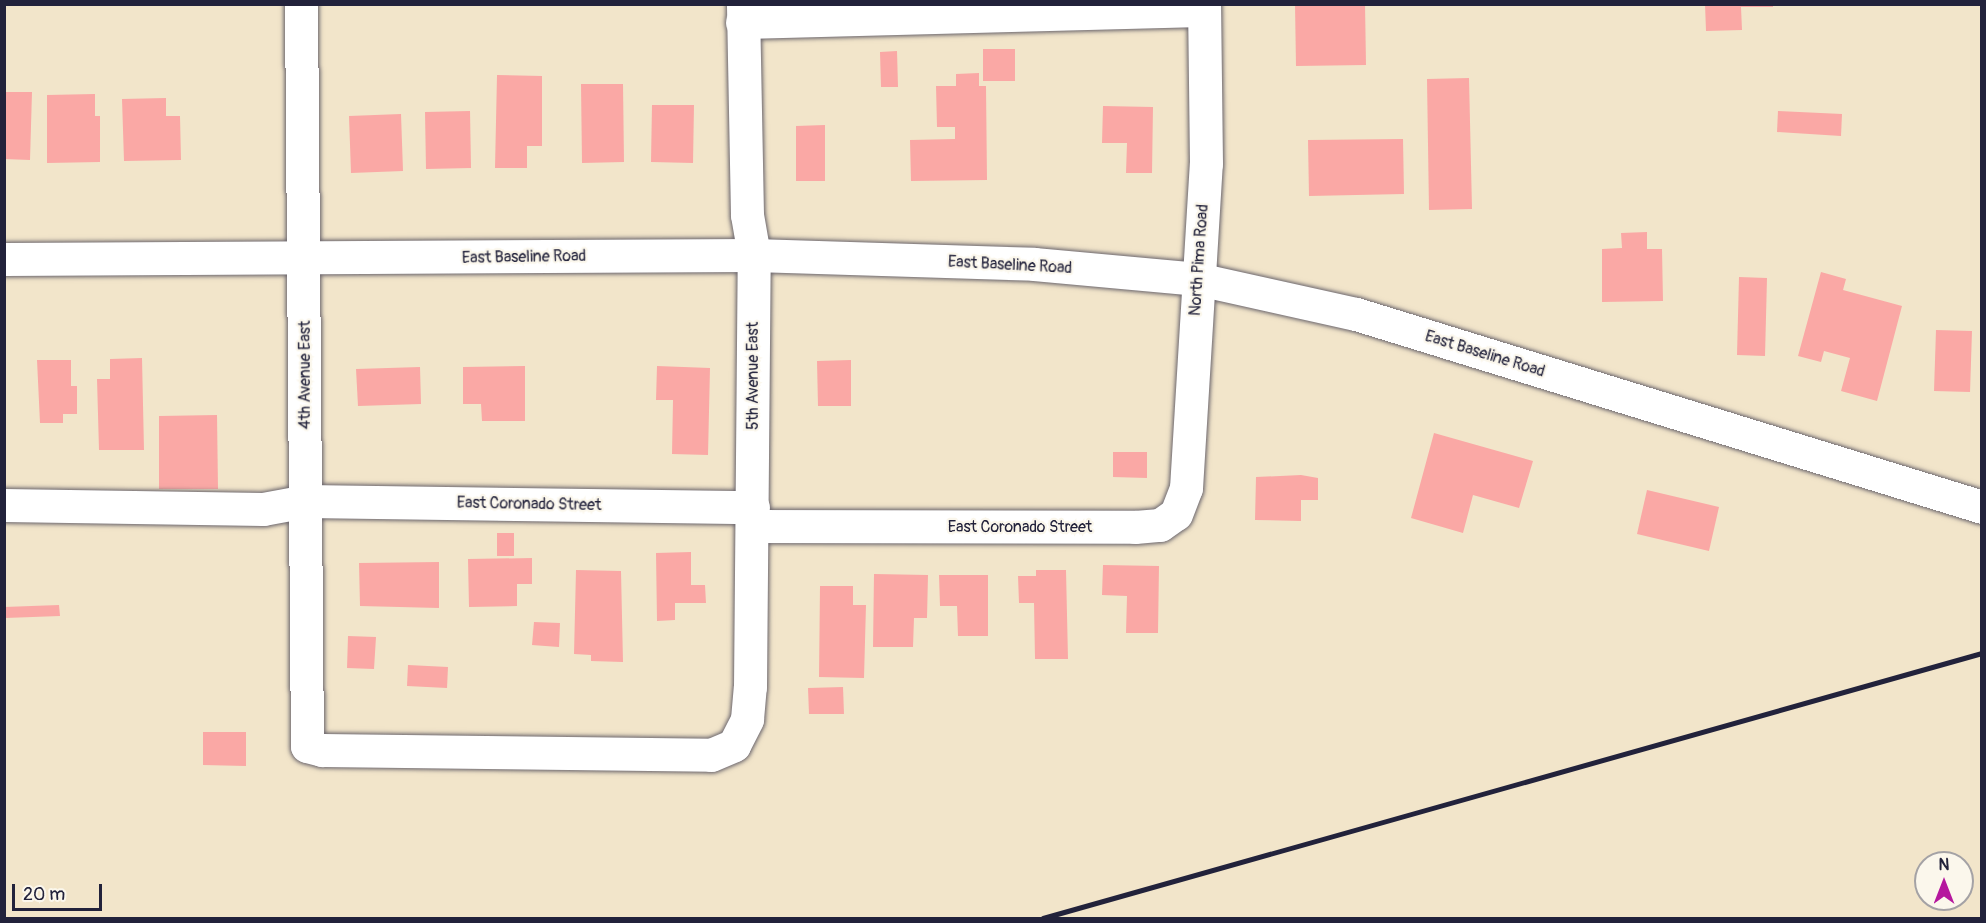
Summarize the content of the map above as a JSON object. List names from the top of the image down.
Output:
{
  "streets": {
    "street": [
      "East Baseline Road",
      "North Pima Road",
      "4th Avenue East",
      "5th Avenue East",
      "East Coronado Street"
    ]
  },
  "crossings": [
    ["East Baseline Road", "North Pima Road"],
    ["East Baseline Road", "4th Avenue East"],
    ["East Baseline Road", "5th Avenue East"],
    ["North Pima Road", "East Coronado Street"],
    ["4th Avenue East", "5th Avenue East"],
    ["4th Avenue East", "East Coronado Street"],
    ["5th Avenue East", "East Coronado Street"]
  ],
  "scale_bar": "20 m",
  "north": "top"
}
